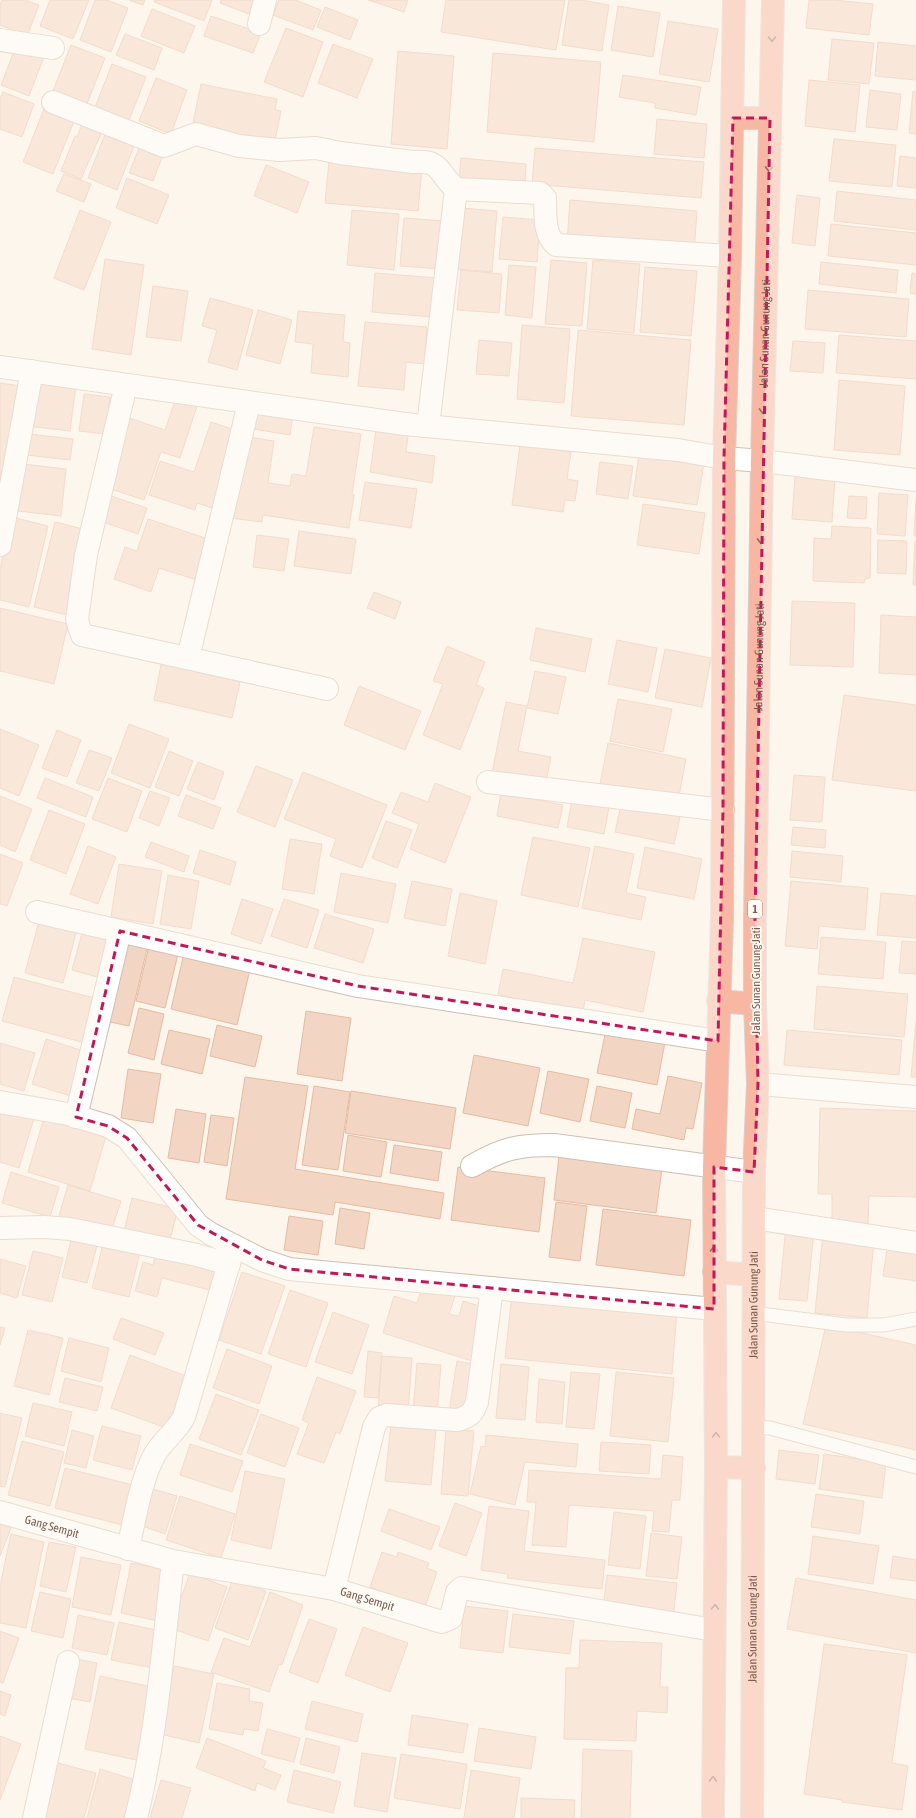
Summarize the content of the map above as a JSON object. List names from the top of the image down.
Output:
{
  "streets": {
    "highway": ["Jalan Sunan Gunung Jati", "1"],
    "street": ["Gang Sempit"]
  }
}
